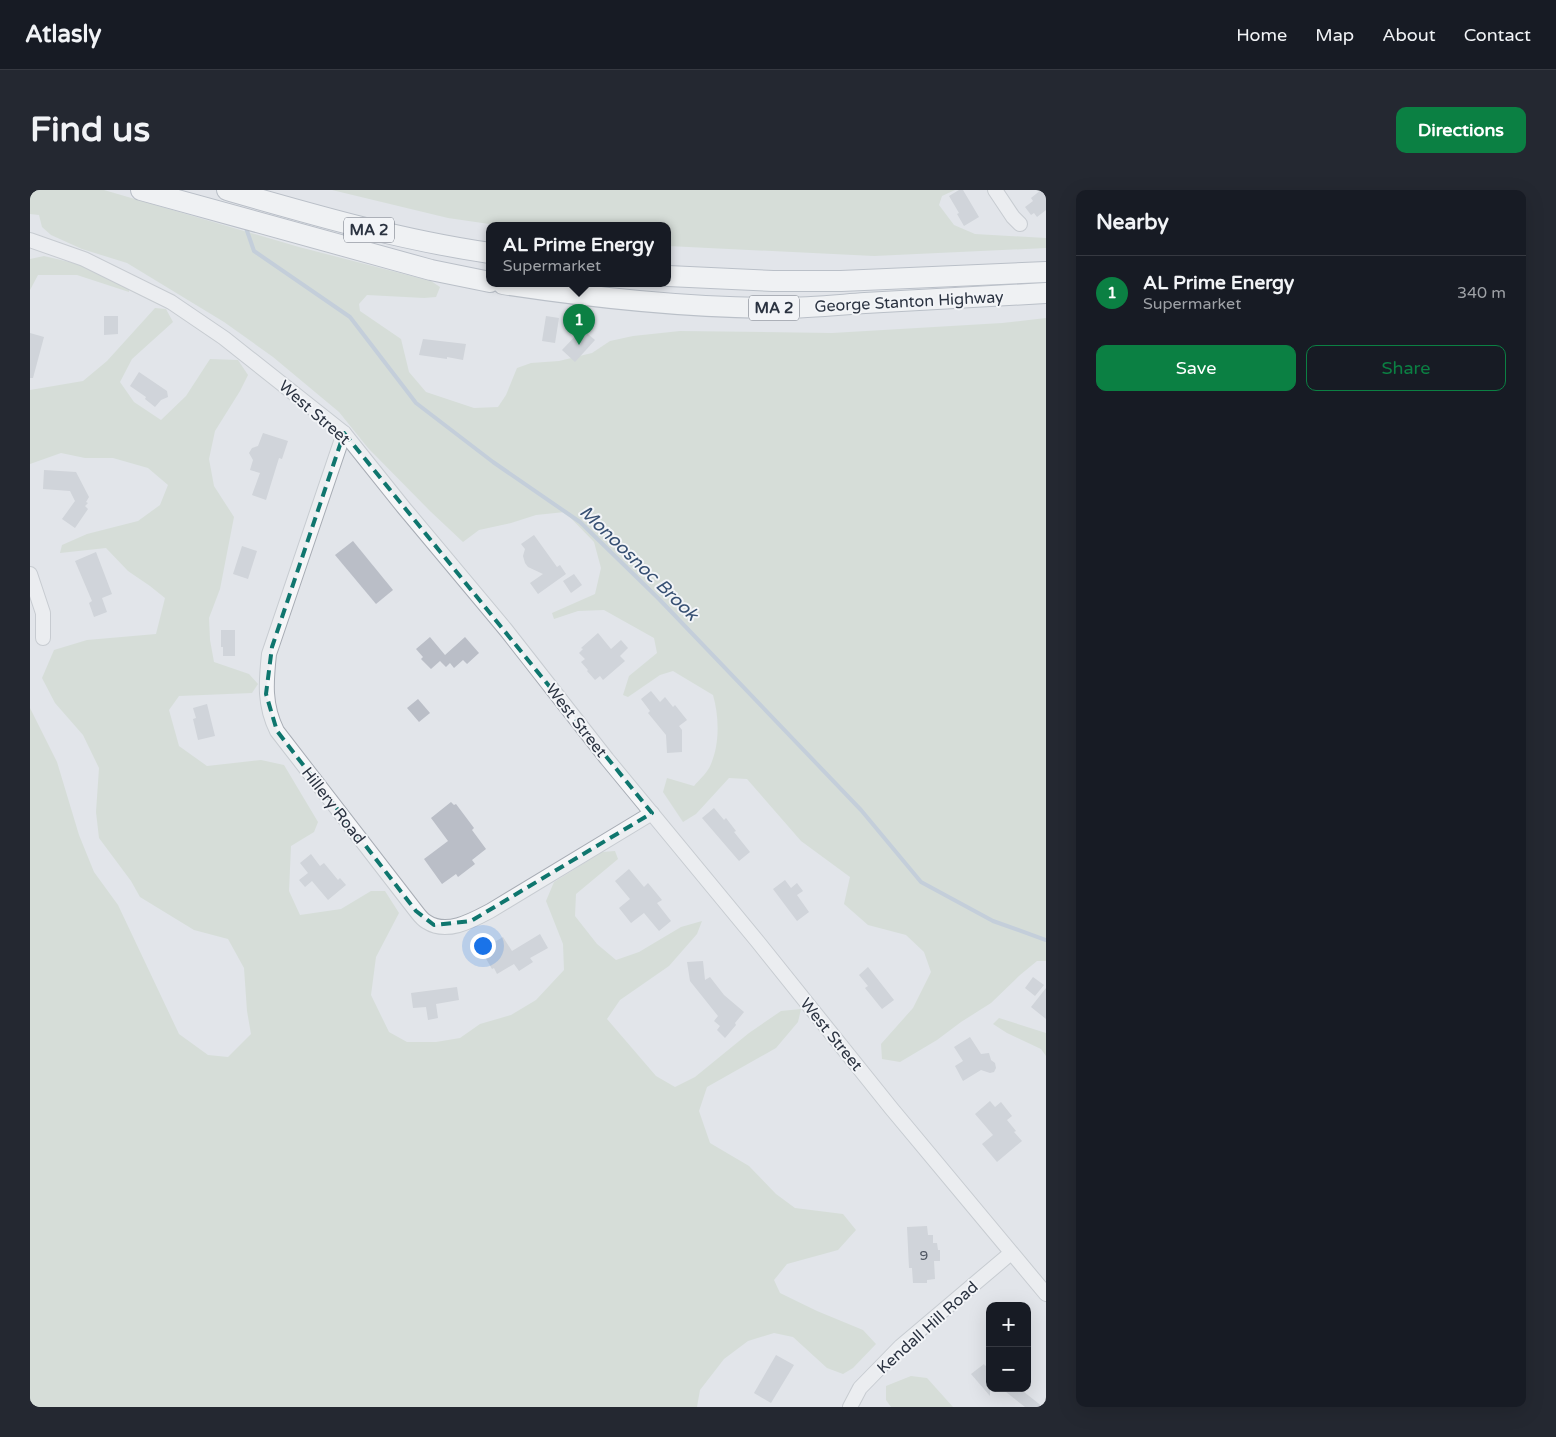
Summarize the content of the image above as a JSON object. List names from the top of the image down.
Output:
{
  "streets": {
    "highway": ["MA 2", "George Stanton Highway"],
    "street": ["West Street", "Hillery Road", "Kendall Hill Road"]
  },
  "crossings": [
    ["West Street", "Hillery Road"],
    ["West Street", "Kendall Hill Road"]
  ],
  "water": ["Monoosnoc Brook"],
  "house_numbers": ["9"],
  "page": {
    "header": "Atlasly",
    "nav": [
      "Home",
      "Map",
      "About",
      "Contact"
    ],
    "buttons": [
      "Directions",
      ["Save", "Share"]
    ],
    "title": "Find us",
    "heading": "Nearby",
    "popup": ["AL Prime Energy", "Supermarket"],
    "list": [
      {
        "mark": "1",
        "name": "AL Prime Energy",
        "note": "Supermarket",
        "value": "340 m"
      }
    ],
    "pins": "1",
    "map_buttons": ["+", "−"]
  }
}
